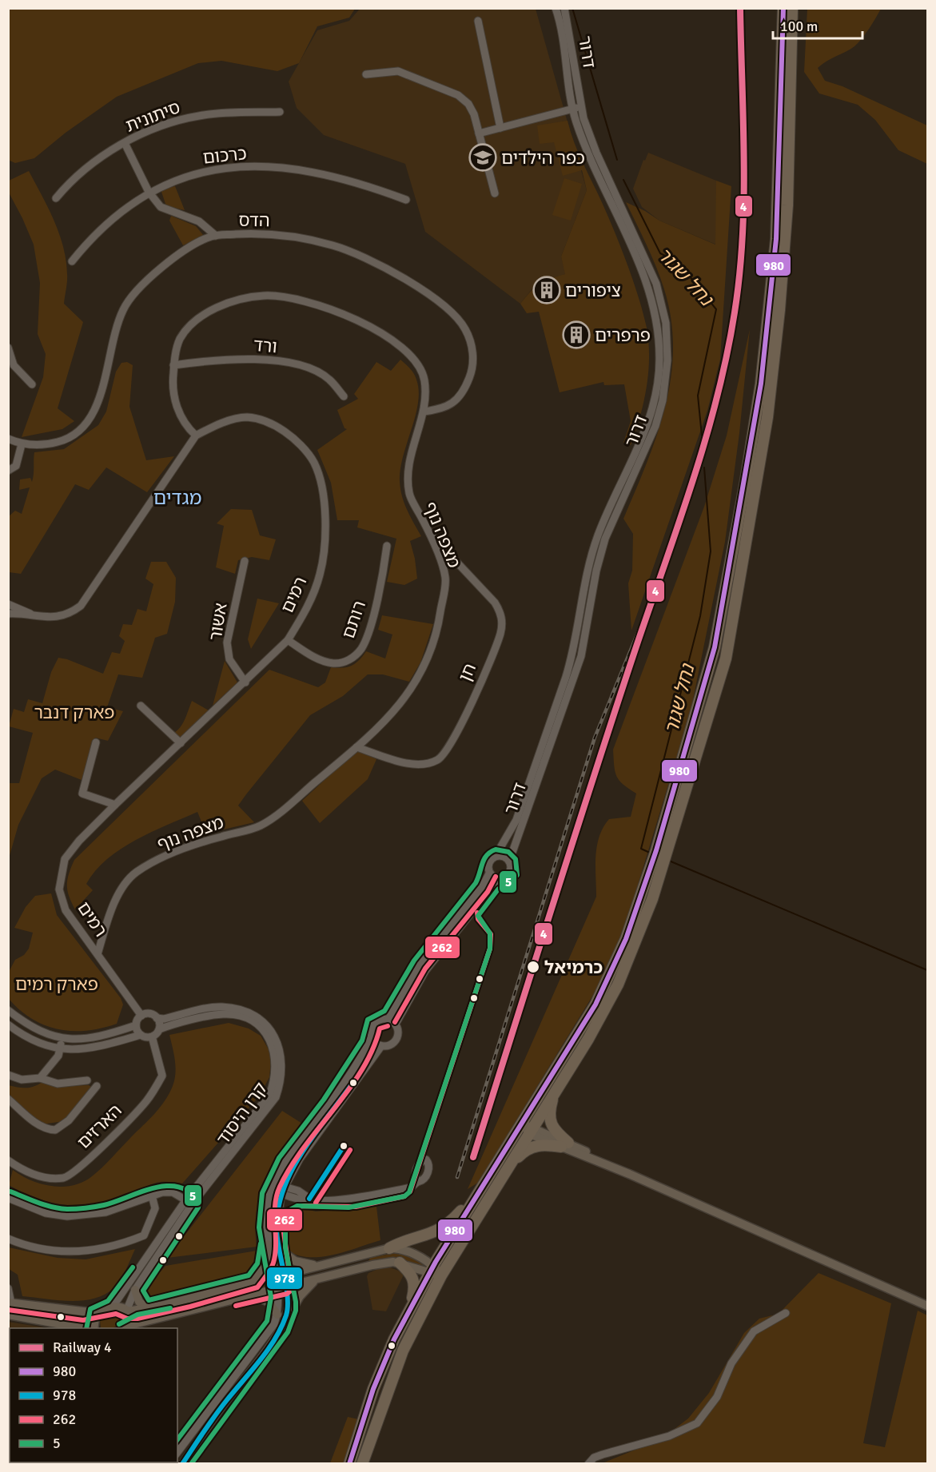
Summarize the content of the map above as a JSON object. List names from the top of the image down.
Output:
{
  "streets": {
    "street": [
      "דרור",
      "סיתונית",
      "כרכום",
      "הדס",
      "ורד",
      "מצפה נוף",
      "רמים",
      "רותם",
      "אשור",
      "חן",
      "קרן היסוד",
      "הארזים"
    ]
  },
  "crossings": [
    ["הדס", "מצפה נוף"],
    ["ורד", "מצפה נוף"],
    ["מצפה נוף", "רמים"],
    ["מצפה נוף", "חן"],
    ["רמים", "רותם"],
    ["רמים", "אשור"],
    ["רמים", "קרן היסוד"],
    ["רמים", "הארזים"],
    ["קרן היסוד", "הארזים"]
  ],
  "districts": ["מגדים"],
  "water": ["נחל שגור"],
  "parks": ["פארק דנבר", "פארק רמים"],
  "places": {
    "school or university": ["כפר הילדים"],
    "building": ["ציפורים", "פרפרים"],
    "other": ["כרמיאל"]
  },
  "lines": [
    "rail line 4",
    "transit line 980",
    "transit line 5",
    "transit line 262",
    "transit line 978"
  ],
  "legend": [
    "Railway 4",
    "980",
    "978",
    "262",
    "5"
  ],
  "scale_bar": "100 m"
}
